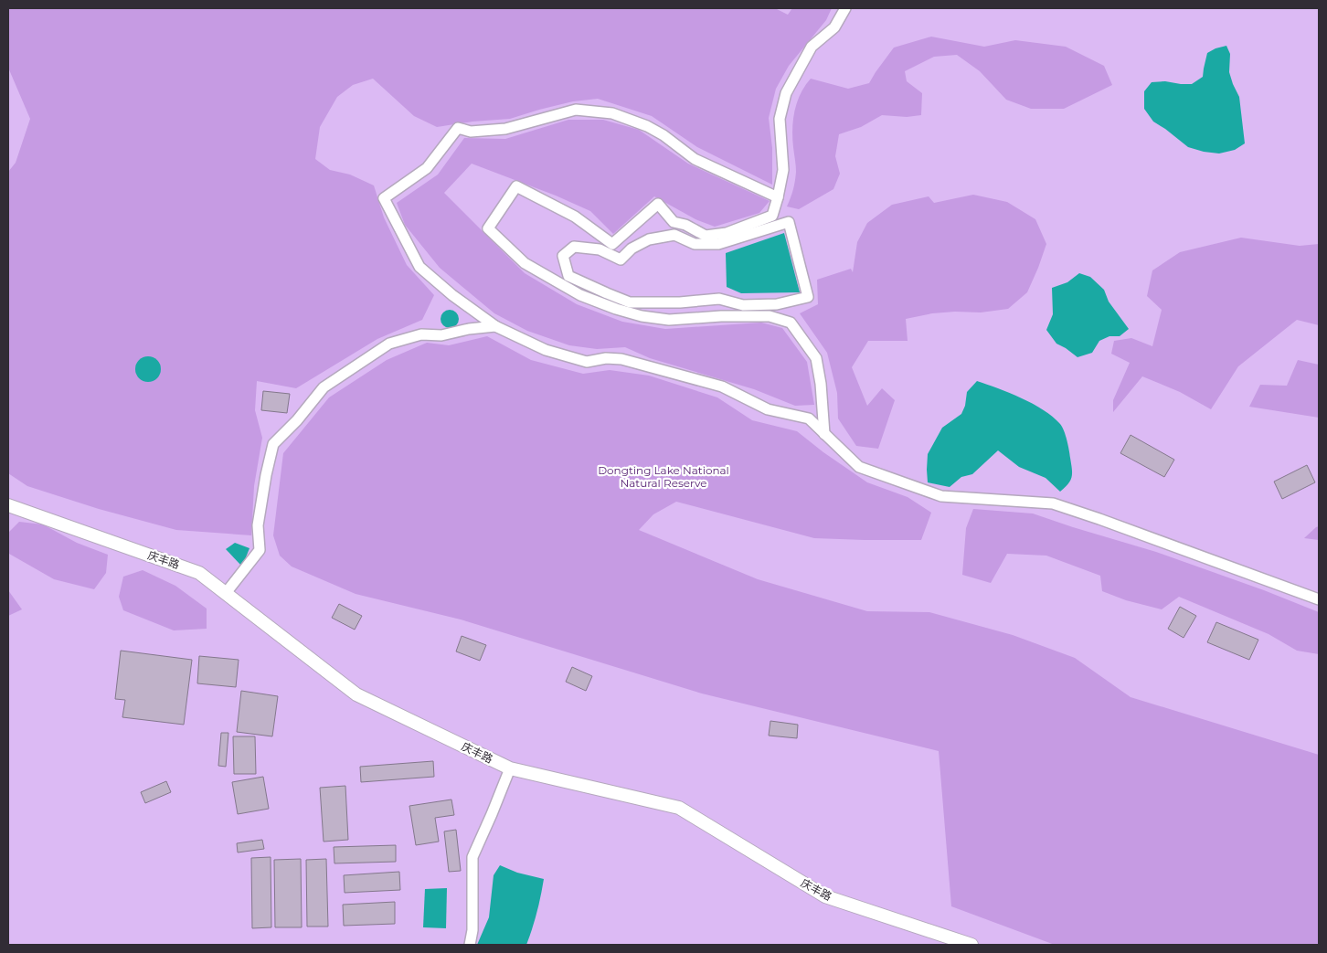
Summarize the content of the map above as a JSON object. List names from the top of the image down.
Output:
{
  "streets": {
    "street": ["庆丰路"]
  },
  "parks": ["Dongting Lake National Natural Reserve"]
}
